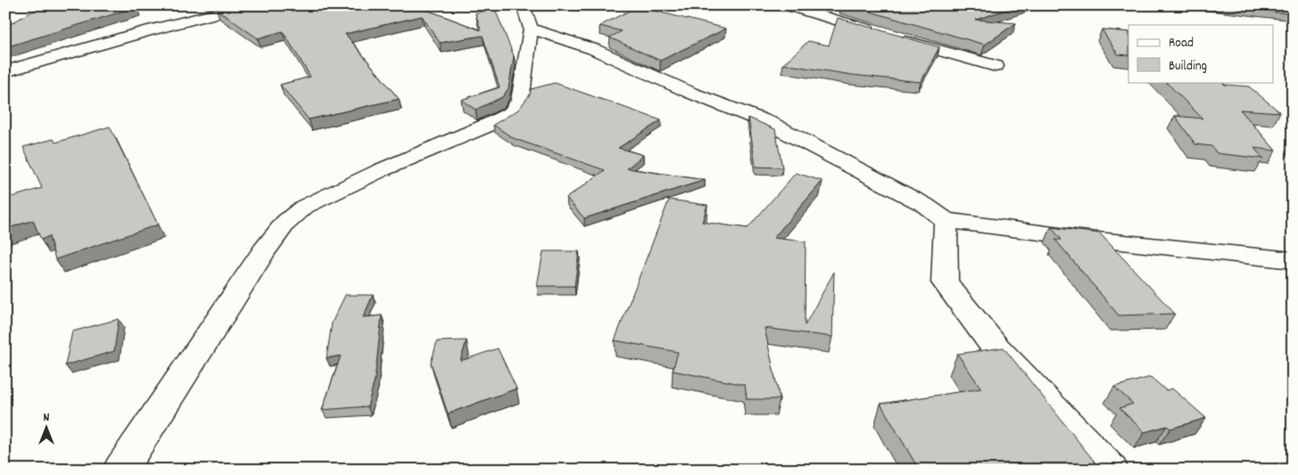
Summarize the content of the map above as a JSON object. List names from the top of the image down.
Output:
{
  "legend": ["Road", "Building"],
  "north": "top"
}
